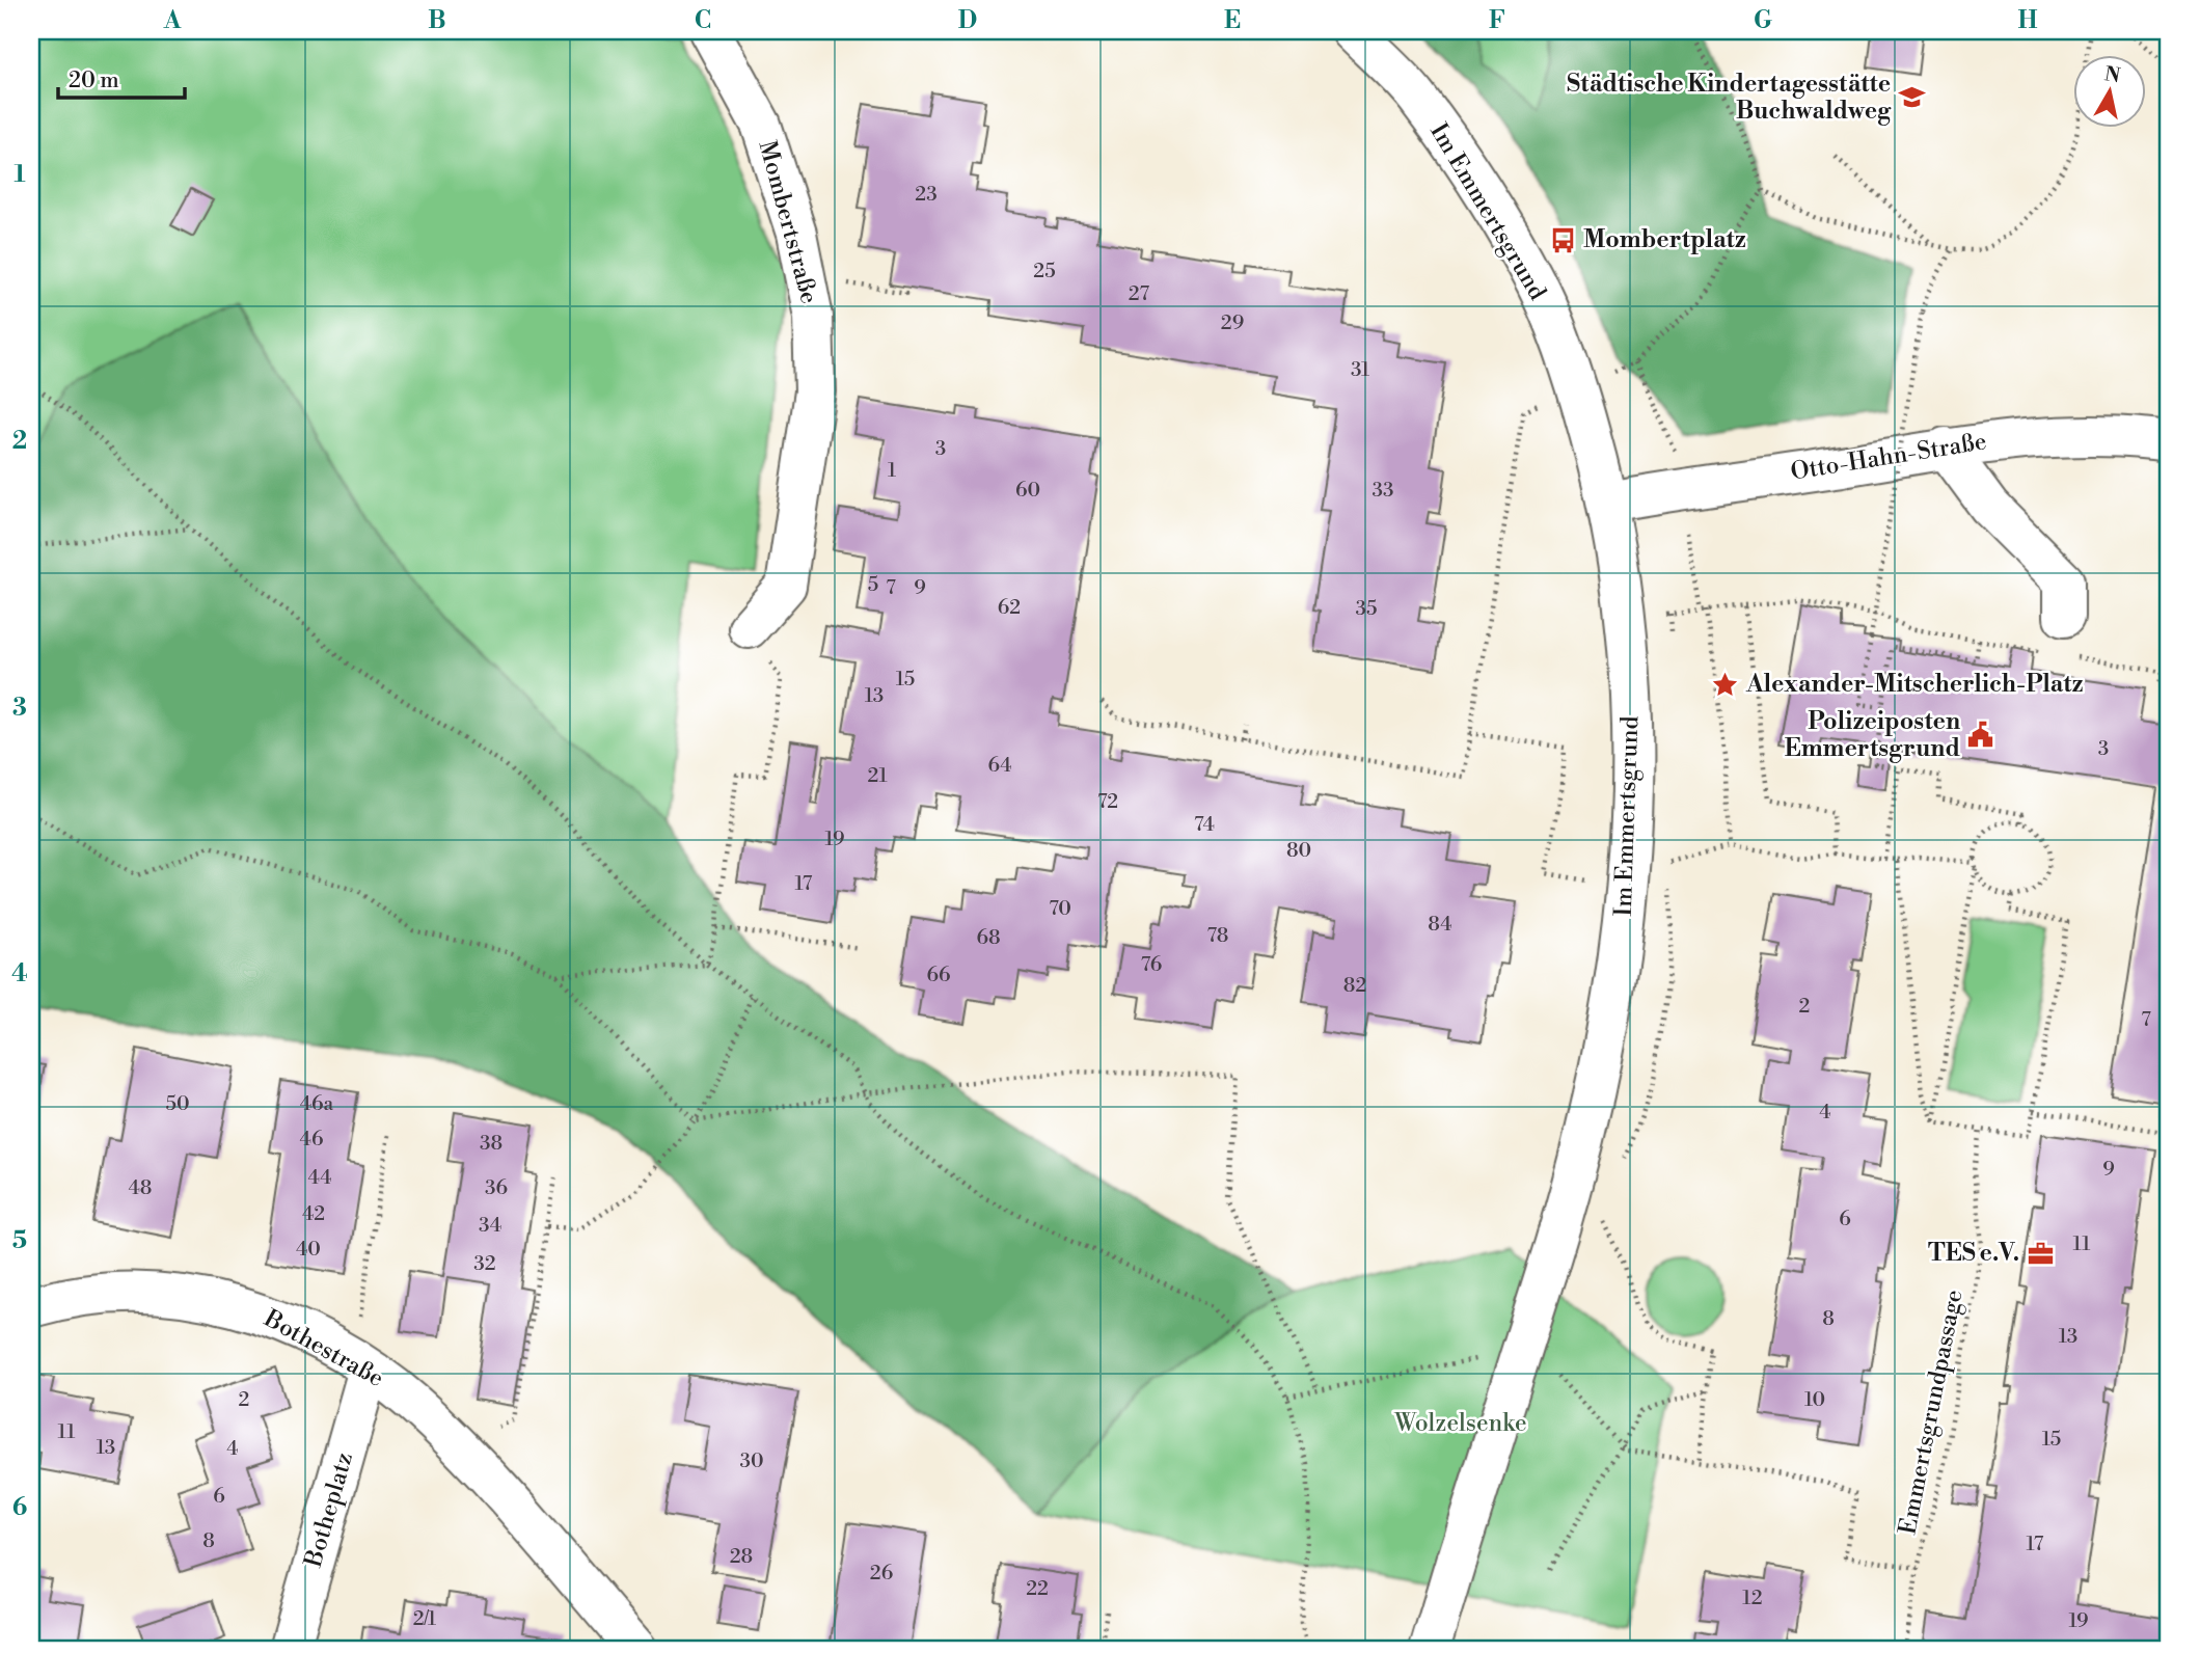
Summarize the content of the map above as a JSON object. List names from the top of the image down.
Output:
{
  "streets": {
    "street": [
      "Im Emmertsgrund",
      "Mombertstraße",
      "Otto-Hahn-Straße",
      "Bothestraße",
      "Botheplatz"
    ],
    "path": ["Emmertsgrundpassage"]
  },
  "crossings": [
    ["Im Emmertsgrund", "Otto-Hahn-Straße"],
    ["Bothestraße", "Botheplatz"]
  ],
  "parks": ["Wolzelsenke"],
  "places": {
    "school or university": ["Städtische Kindertagesstätte Buchwaldweg"],
    "bus stop": ["Mombertplatz"],
    "place": ["Alexander-Mitscherlich-Platz"],
    "public building": ["Polizeiposten Emmertsgrund"],
    "office": ["TES e.V."]
  },
  "house_numbers": [
    "23",
    "25",
    "27",
    "29",
    "31",
    "3",
    "1",
    "60",
    "33",
    "5",
    "7",
    "9",
    "62",
    "35",
    "15",
    "13",
    "3",
    "64",
    "21",
    "72",
    "74",
    "19",
    "80",
    "17",
    "70",
    "84",
    "78",
    "68",
    "76",
    "66",
    "82",
    "2",
    "7",
    "50",
    "46a",
    "4",
    "46",
    "38",
    "9",
    "44",
    "48",
    "36",
    "42",
    "6",
    "34",
    "11",
    "40",
    "32",
    "8",
    "13",
    "2",
    "10",
    "11",
    "15",
    "13",
    "4",
    "30",
    "6",
    "8",
    "17",
    "28",
    "26",
    "22",
    "12",
    "2/1",
    "19"
  ],
  "scale_bar": "20 m",
  "north": "top",
  "grid": {
    "columns": [
      "A",
      "B",
      "C",
      "D",
      "E",
      "F",
      "G",
      "H"
    ],
    "rows": [
      "1",
      "2",
      "3",
      "4",
      "5",
      "6"
    ]
  }
}
